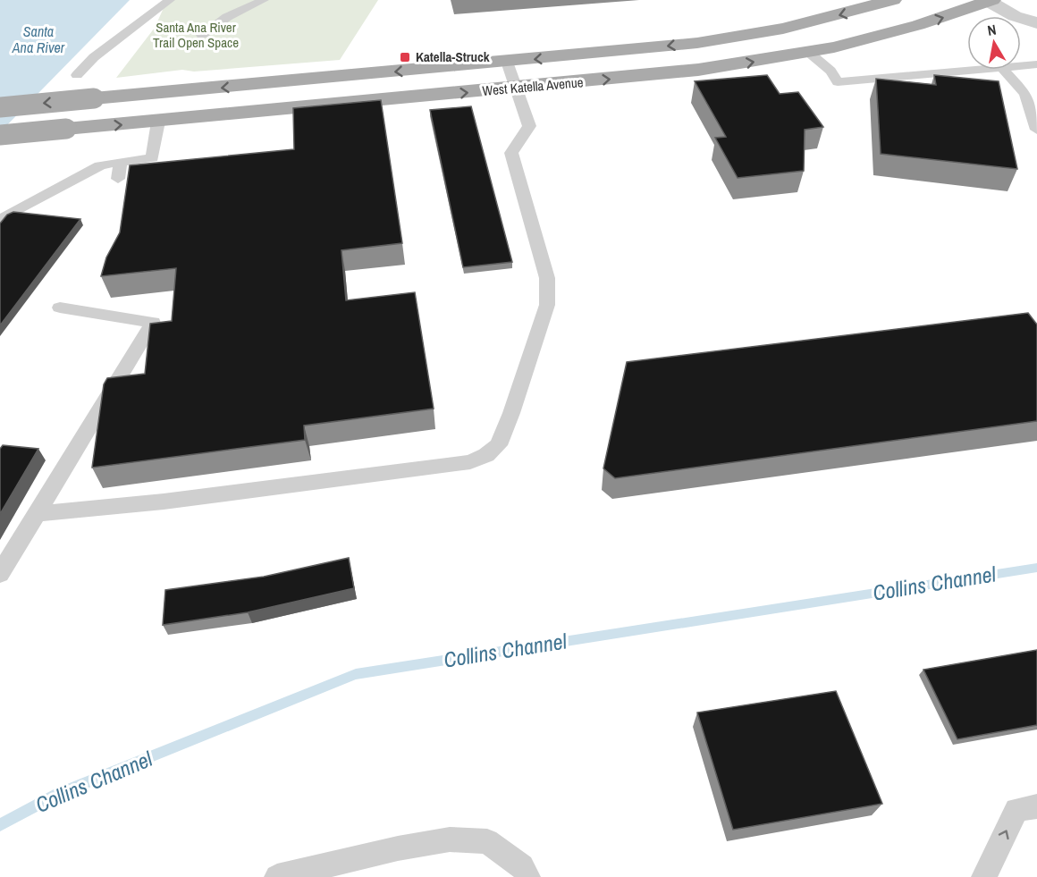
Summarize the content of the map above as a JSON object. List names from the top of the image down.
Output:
{
  "streets": {
    "main road": ["West Katella Avenue"]
  },
  "water": ["Santa Ana River", "Collins Channel"],
  "parks": ["Santa Ana River Trail Open Space"],
  "places": {
    "transit": ["Katella-Struck"]
  },
  "north": "top"
}
